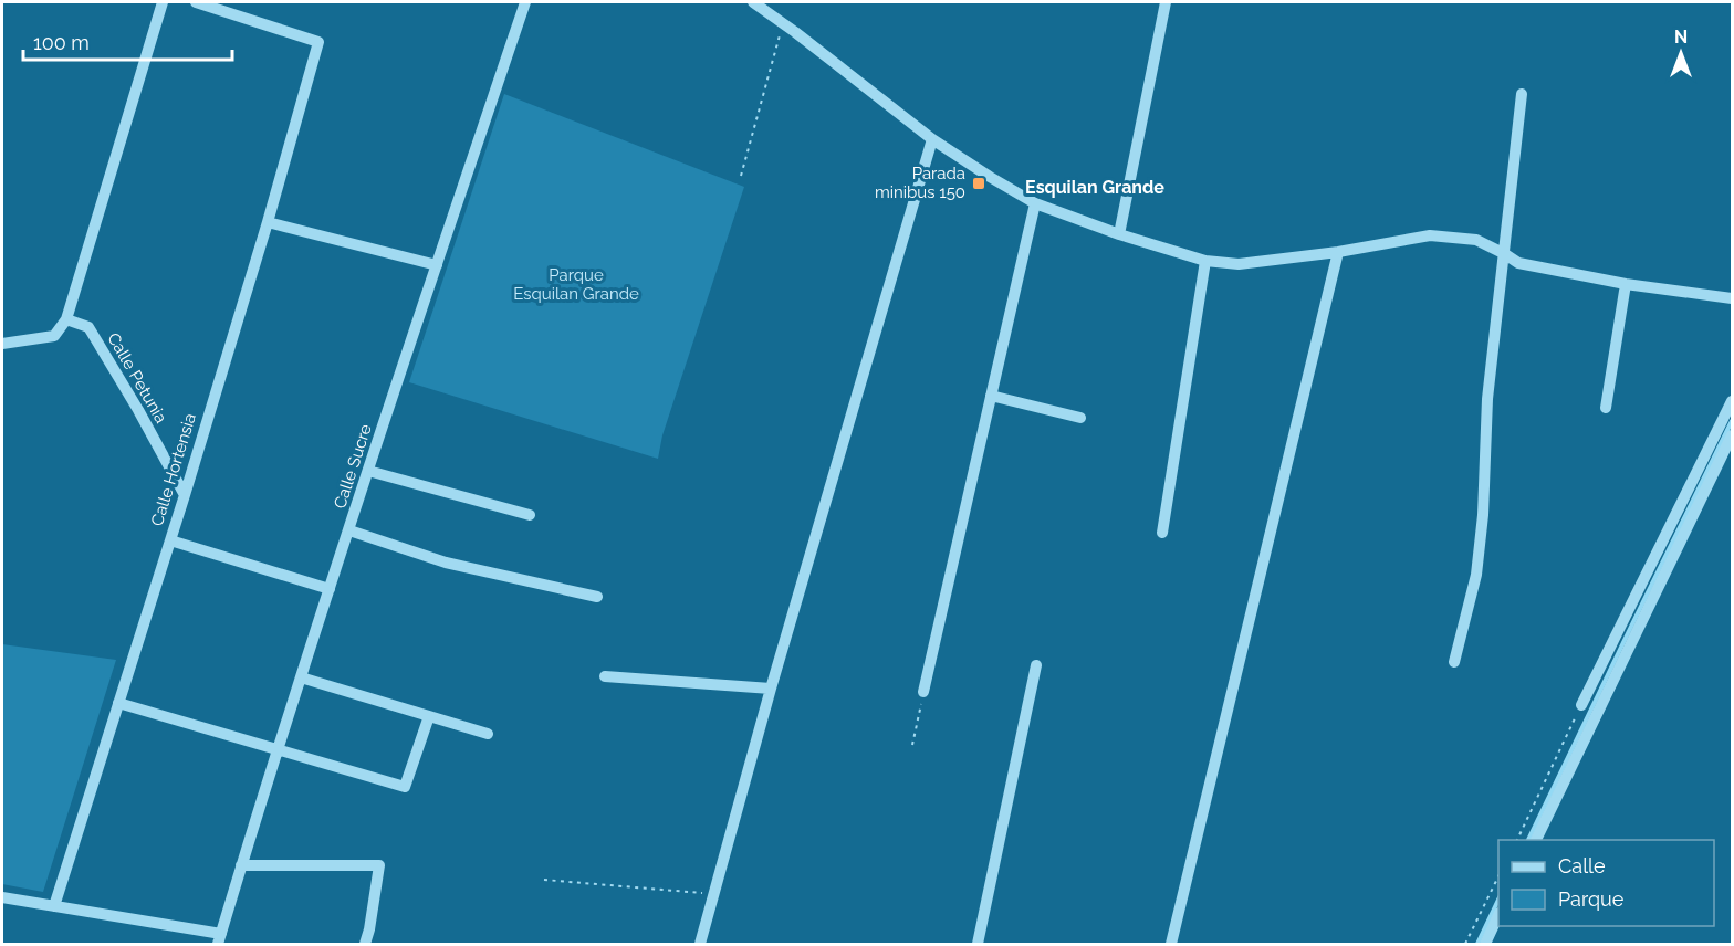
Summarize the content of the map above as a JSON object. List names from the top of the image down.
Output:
{
  "streets": {
    "street": ["Calle Petunia", "Calle Sucre", "Calle Hortensia"]
  },
  "crossings": [
    ["Calle Petunia", "Calle Hortensia"]
  ],
  "districts": ["Esquilan Grande"],
  "parks": ["Parque Esquilan Grande"],
  "places": {
    "transit": ["Parada minibus 150"]
  },
  "legend": ["Calle", "Parque"],
  "scale_bar": "100 m",
  "north": "top"
}
